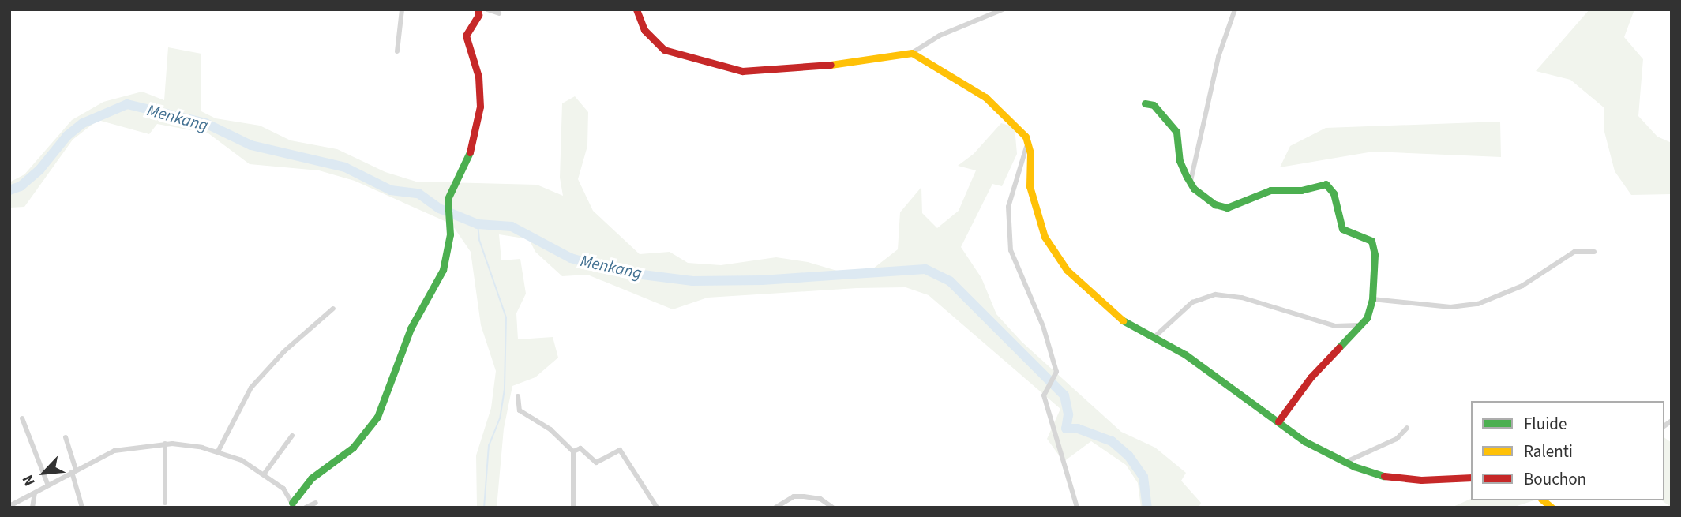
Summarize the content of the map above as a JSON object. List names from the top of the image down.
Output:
{
  "water": ["Menkang"],
  "legend": ["Fluide", "Ralenti", "Bouchon"],
  "north": "bottom left"
}
